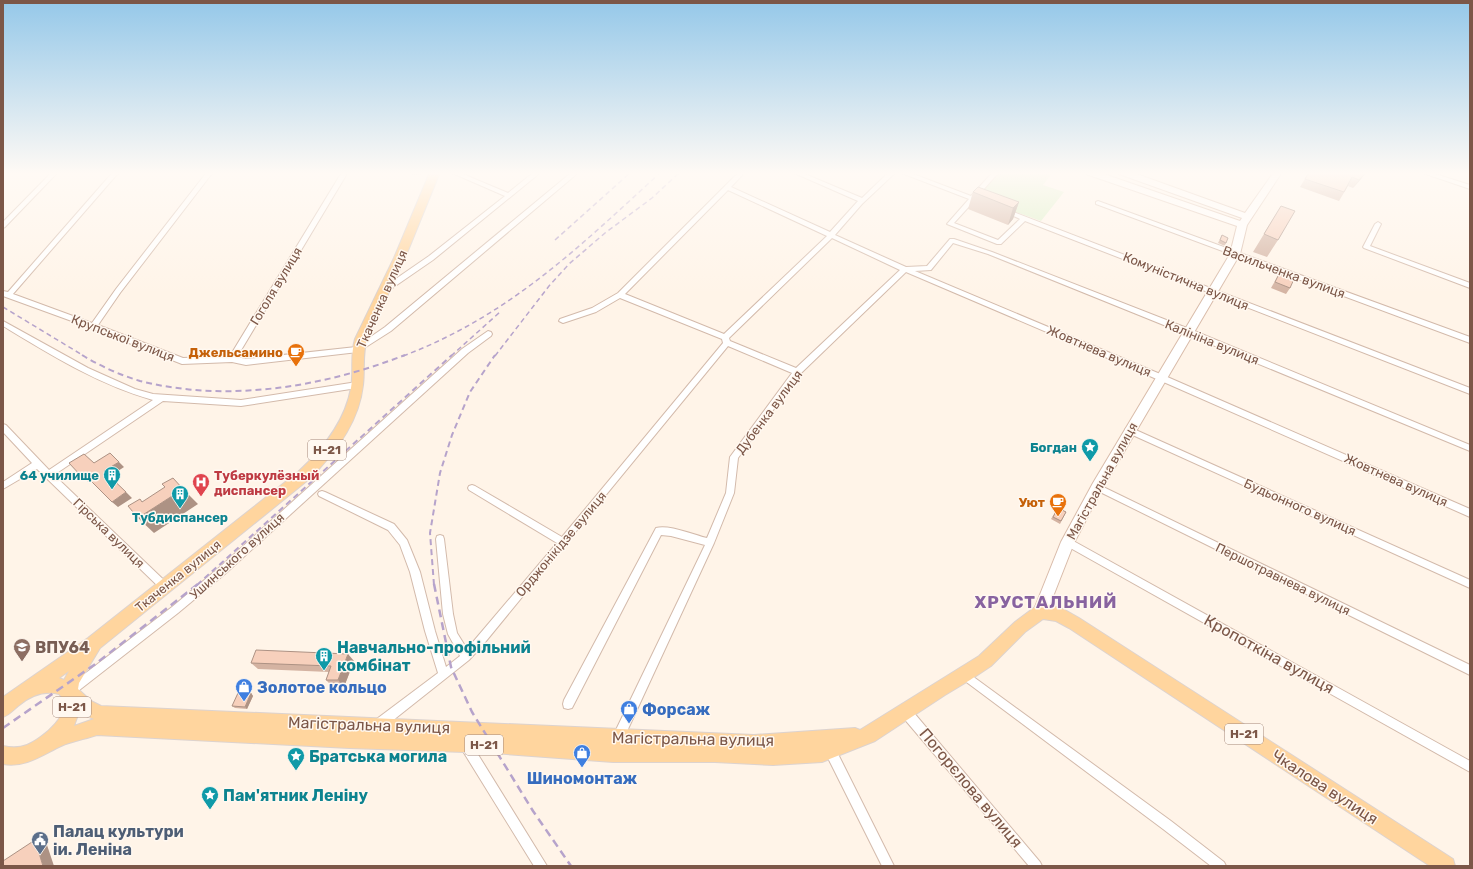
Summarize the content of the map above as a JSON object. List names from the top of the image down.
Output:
{
  "streets": {
    "main road": [
      "Ткаченка вулиця",
      "Н-21",
      "Магістральна вулиця",
      "Чкалова вулиця"
    ],
    "street": [
      "Васильченка вулиця",
      "Комуністична вулиця",
      "Гоголя вулиця",
      "Крупської вулиця",
      "Калініна вулиця",
      "Жовтнева вулиця",
      "Дубенка вулиця",
      "Будьонного вулиця",
      "Гірська вулиця",
      "Орджонікідзе вулиця",
      "Ушинського вулиця",
      "Першотравнева вулиця",
      "Кропоткіна вулиця",
      "Погорєлова вулиця"
    ]
  },
  "crossings": [
    ["Васильченка вулиця", "Магістральна вулиця"],
    ["Комуністична вулиця", "Магістральна вулиця"],
    ["Гоголя вулиця", "Крупської вулиця"],
    ["Ткаченка вулиця", "Крупської вулиця"],
    ["Ткаченка вулиця", "Н-21"],
    ["Ткаченка вулиця", "Гірська вулиця"],
    ["Калініна вулиця", "Жовтнева вулиця"],
    ["Калініна вулиця", "Дубенка вулиця"],
    ["Калініна вулиця", "Магістральна вулиця"],
    ["Жовтнева вулиця", "Дубенка вулиця"],
    ["Жовтнева вулиця", "Магістральна вулиця"],
    ["Жовтнева вулиця", "Орджонікідзе вулиця"],
    ["Дубенка вулиця", "Магістральна вулиця"],
    ["Н-21", "Магістральна вулиця"],
    ["Н-21", "Ушинського вулиця"],
    ["Магістральна вулиця", "Будьонного вулиця"],
    ["Магістральна вулиця", "Орджонікідзе вулиця"],
    ["Магістральна вулиця", "Ушинського вулиця"],
    ["Магістральна вулиця", "Першотравнева вулиця"],
    ["Магістральна вулиця", "Кропоткіна вулиця"],
    ["Магістральна вулиця", "Чкалова вулиця"],
    ["Магістральна вулиця", "Погорєлова вулиця"]
  ],
  "districts": ["ХРУСТАЛЬНИЙ"],
  "places": {
    "cafe": ["Джельсамино", "Уют"],
    "place": ["Богдан", "Братська могила", "Пам'ятник Леніну"],
    "building": ["64 училище", "Тубдиспансер", "Навчально-профільний комбінат"],
    "hospital": ["Туберкулёзный диспансер"],
    "school or university": ["ВПУ64"],
    "shop": ["Золотое кольцо", "Форсаж", "Шиномонтаж"],
    "public building": ["Палац культури іи. Леніна"]
  }
}
